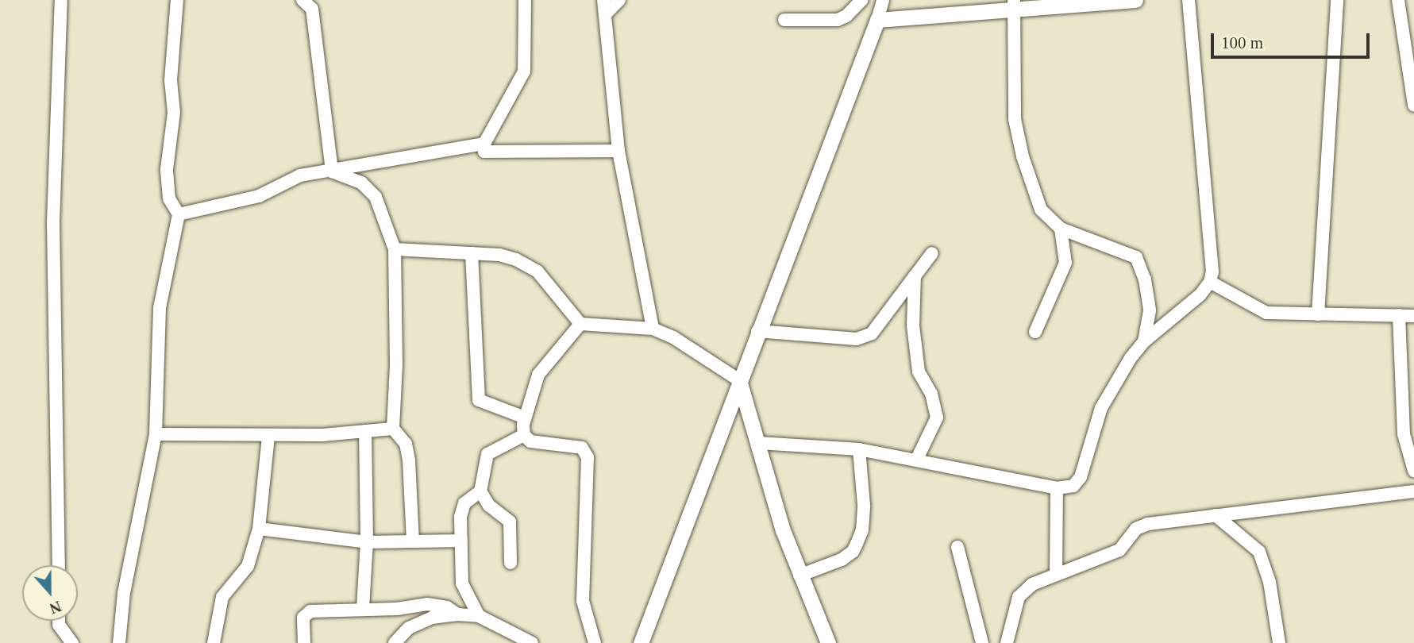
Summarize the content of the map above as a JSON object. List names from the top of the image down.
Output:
{
  "scale_bar": "100 m",
  "north": "bottom"
}
